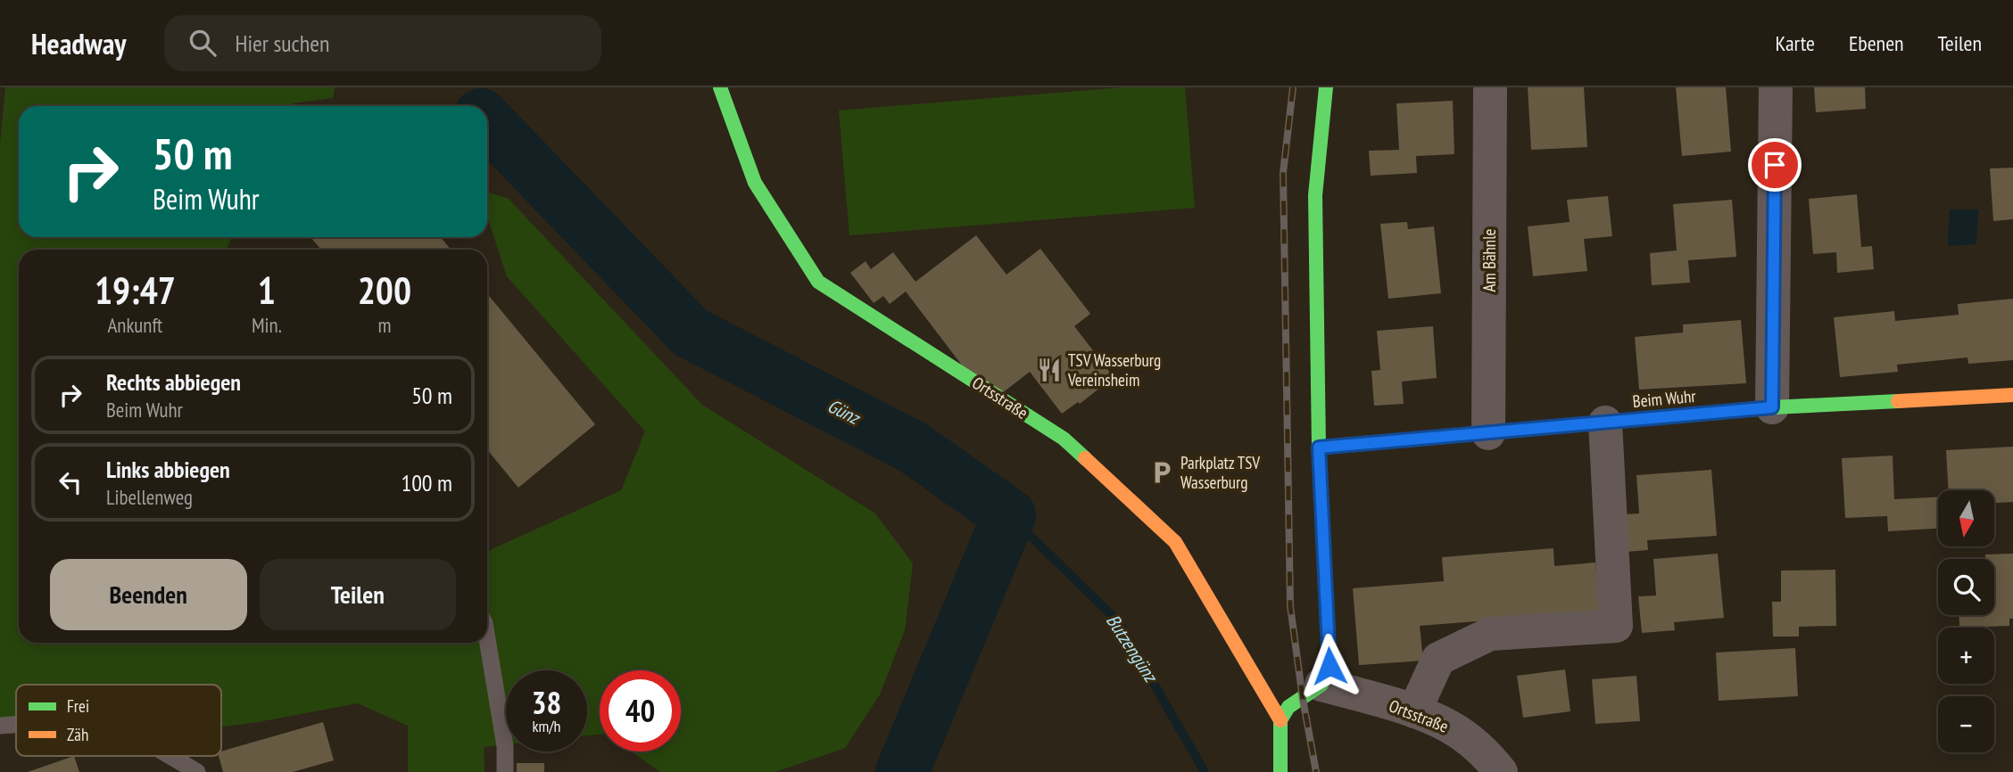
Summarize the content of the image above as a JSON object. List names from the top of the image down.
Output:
{
  "streets": {
    "street": ["Am Bähnle", "Ortsstraße", "Beim Wuhr"]
  },
  "crossings": [
    ["Am Bähnle", "Beim Wuhr"]
  ],
  "water": ["Günz", "Butzengünz"],
  "places": {
    "restaurant": ["TSV Wasserburg Vereinsheim"],
    "parking": ["Parkplatz TSV Wasserburg"]
  },
  "legend": ["Frei", "Zäh"],
  "north": "bottom",
  "page": {
    "header": "Headway",
    "search": "Hier suchen",
    "nav": ["Karte", "Ebenen", "Teilen"],
    "turn": ["50 m", "Beim Wuhr"],
    "eta": [
      "19:47",
      "Ankunft",
      "1",
      "Min.",
      "200",
      "m"
    ],
    "list": [
      {
        "name": "Rechts abbiegen",
        "note": "Beim Wuhr",
        "value": "50 m"
      },
      {
        "name": "Links abbiegen",
        "note": "Libellenweg",
        "value": "100 m"
      }
    ],
    "map_buttons": ["+", "−"],
    "buttons": ["Beenden", "Teilen"],
    "speed": "38 km/h",
    "limit": "40"
  }
}
